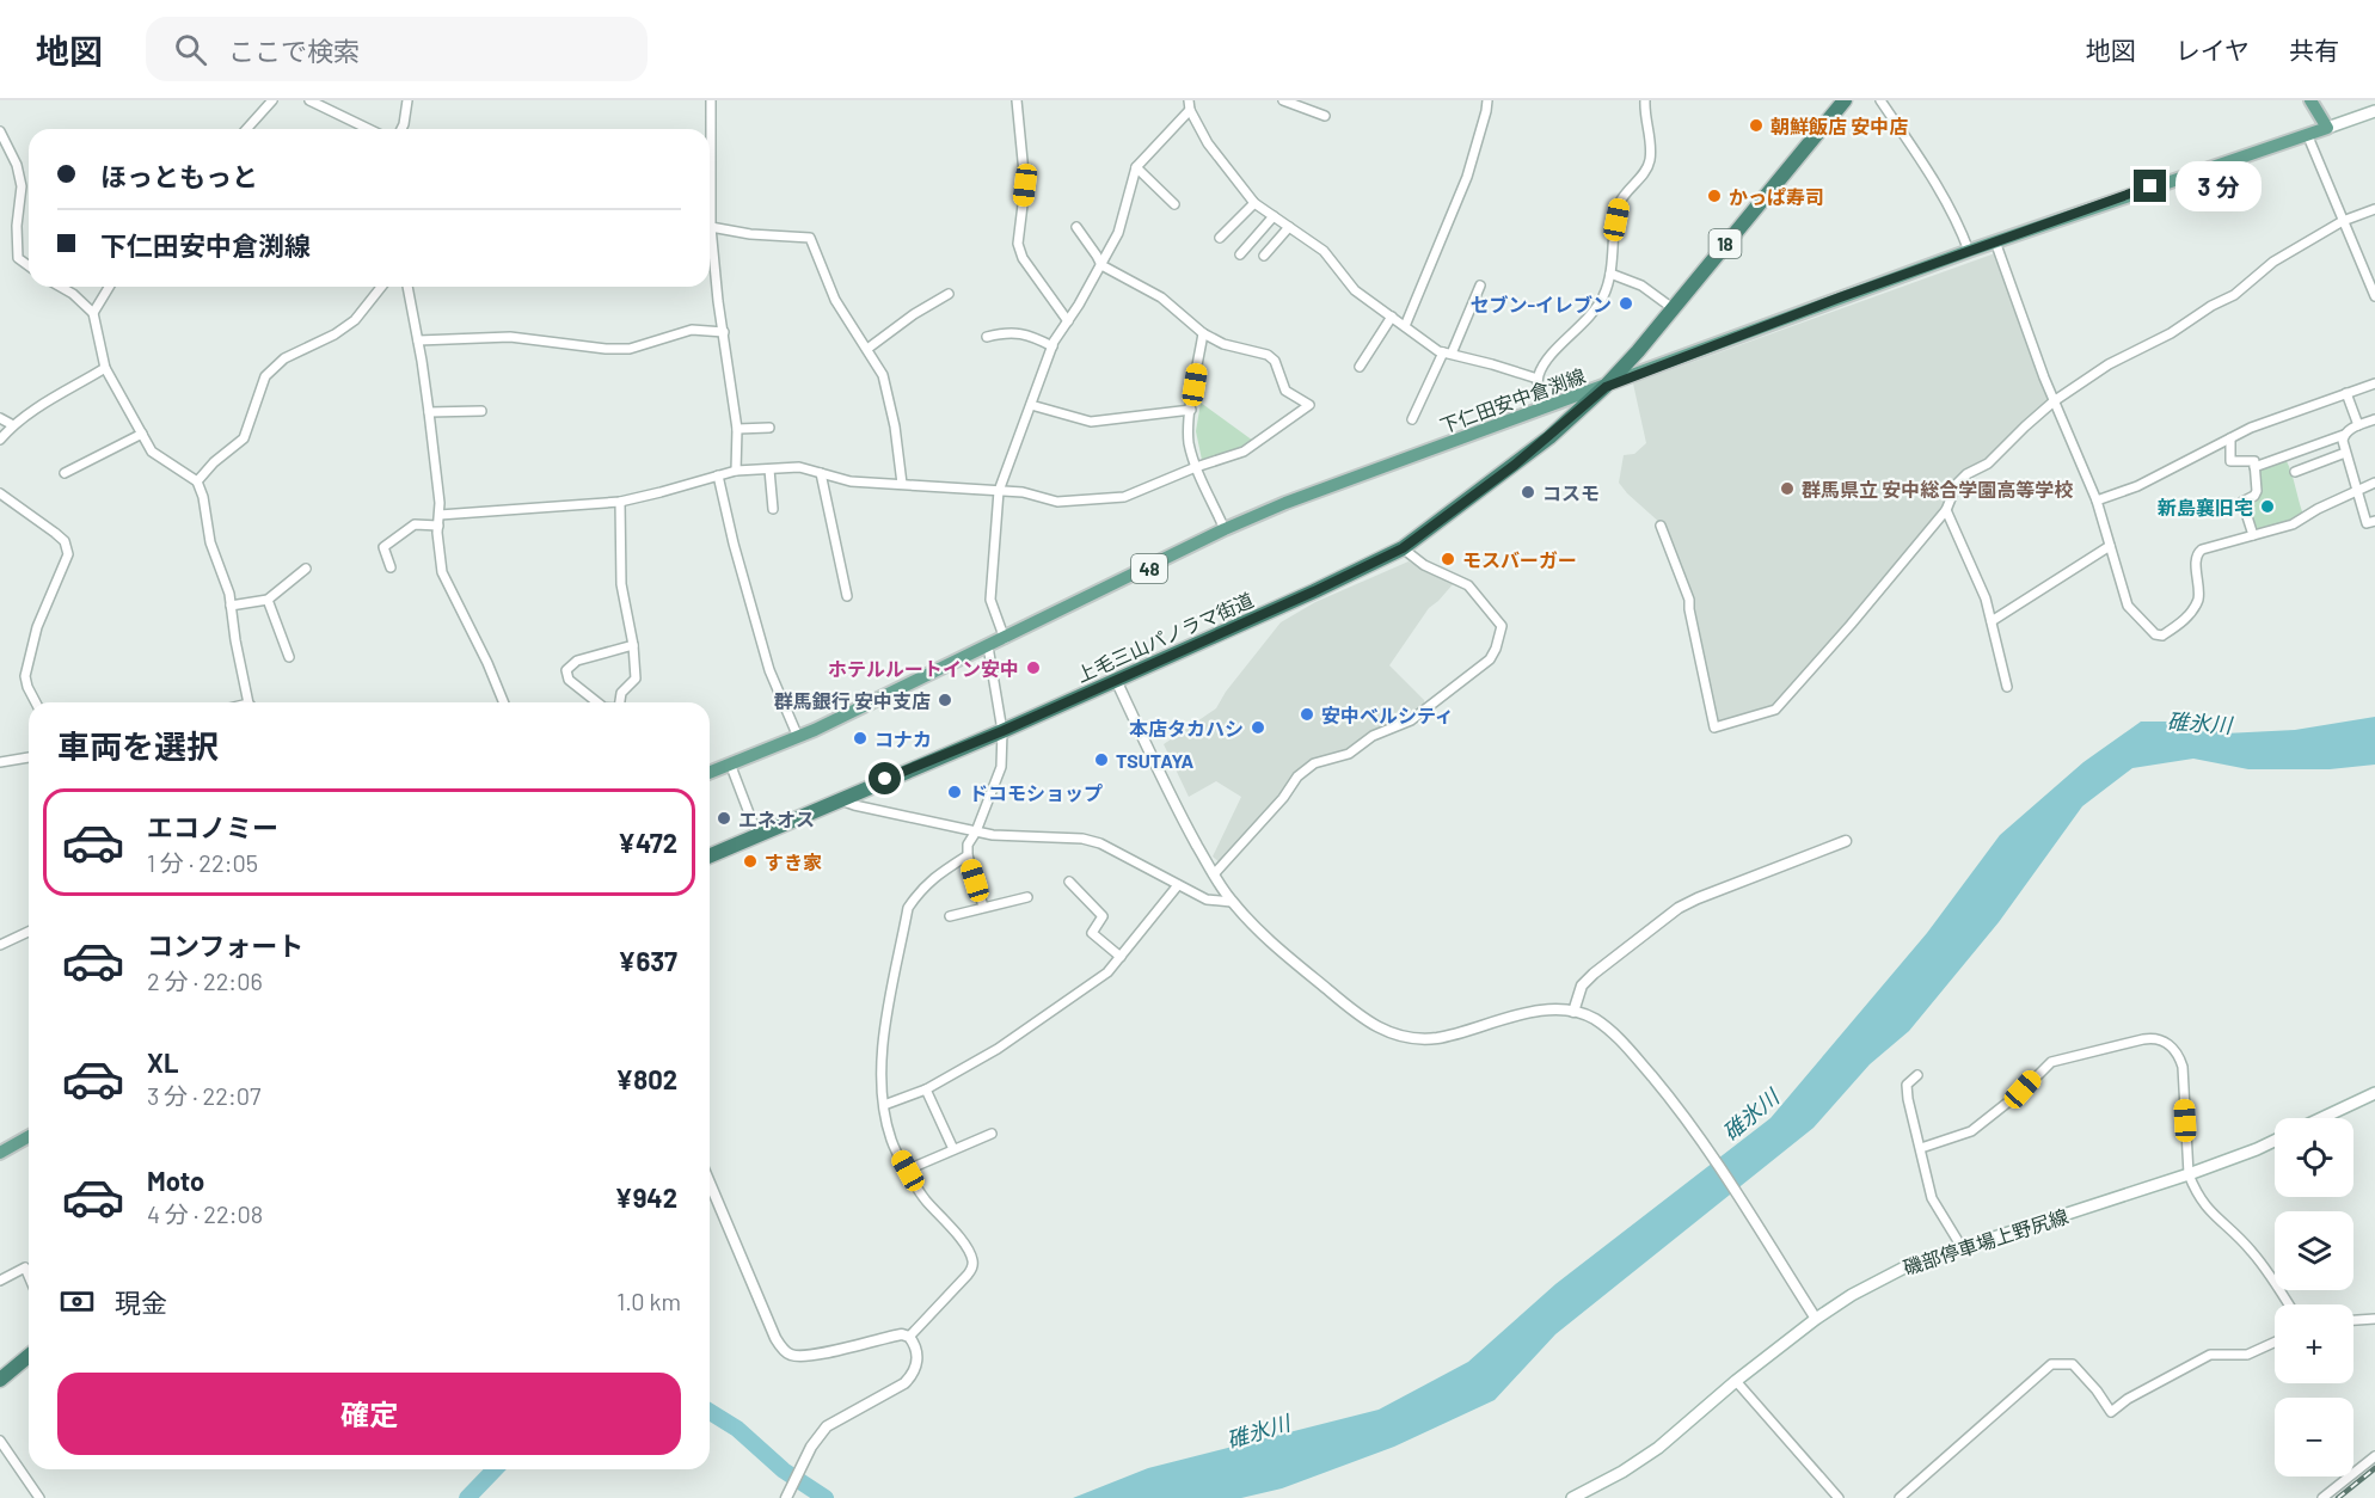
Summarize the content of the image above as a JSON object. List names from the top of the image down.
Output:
{
  "streets": {
    "highway": ["18", "上毛三山パノラマ街道"],
    "main road": ["下仁田安中倉渕線", "48", "磯部停車場上野尻線"]
  },
  "crossings": [
    ["18", "下仁田安中倉渕線"],
    ["18", "上毛三山パノラマ街道"],
    ["下仁田安中倉渕線", "上毛三山パノラマ街道"]
  ],
  "water": ["碓氷川"],
  "places": [
    "朝鮮飯店 安中店",
    "かっぱ寿司",
    "セブン-イレブン",
    "群馬県立 安中総合学園高等学校",
    "コスモ",
    "新島襄旧宅",
    "モスバーガー",
    "ホテルルートイン安中",
    "群馬銀行 安中支店",
    "安中ベルシティ",
    "本店タカハシ",
    "コナカ",
    "TSUTAYA",
    "ドコモショップ",
    "エネオス",
    "すき家"
  ],
  "page": {
    "header": "地図",
    "search": "ここで検索",
    "nav": ["地図", "レイヤ", "共有"],
    "banner": ["ほっともっと", "下仁田安中倉渕線"],
    "bubble": "3 分",
    "heading": "車両を選択",
    "list": [
      {
        "name": "エコノミー",
        "note": "1 分 · 22:05",
        "value": "¥472"
      },
      {
        "name": "コンフォート",
        "note": "2 分 · 22:06",
        "value": "¥637"
      },
      {
        "name": "XL",
        "note": "3 分 · 22:07",
        "value": "¥802"
      },
      {
        "name": "Moto",
        "note": "4 分 · 22:08",
        "value": "¥942"
      }
    ],
    "map_buttons": ["+", "−"],
    "pay": ["現金", "1.0 km"],
    "buttons": "確定"
  }
}
